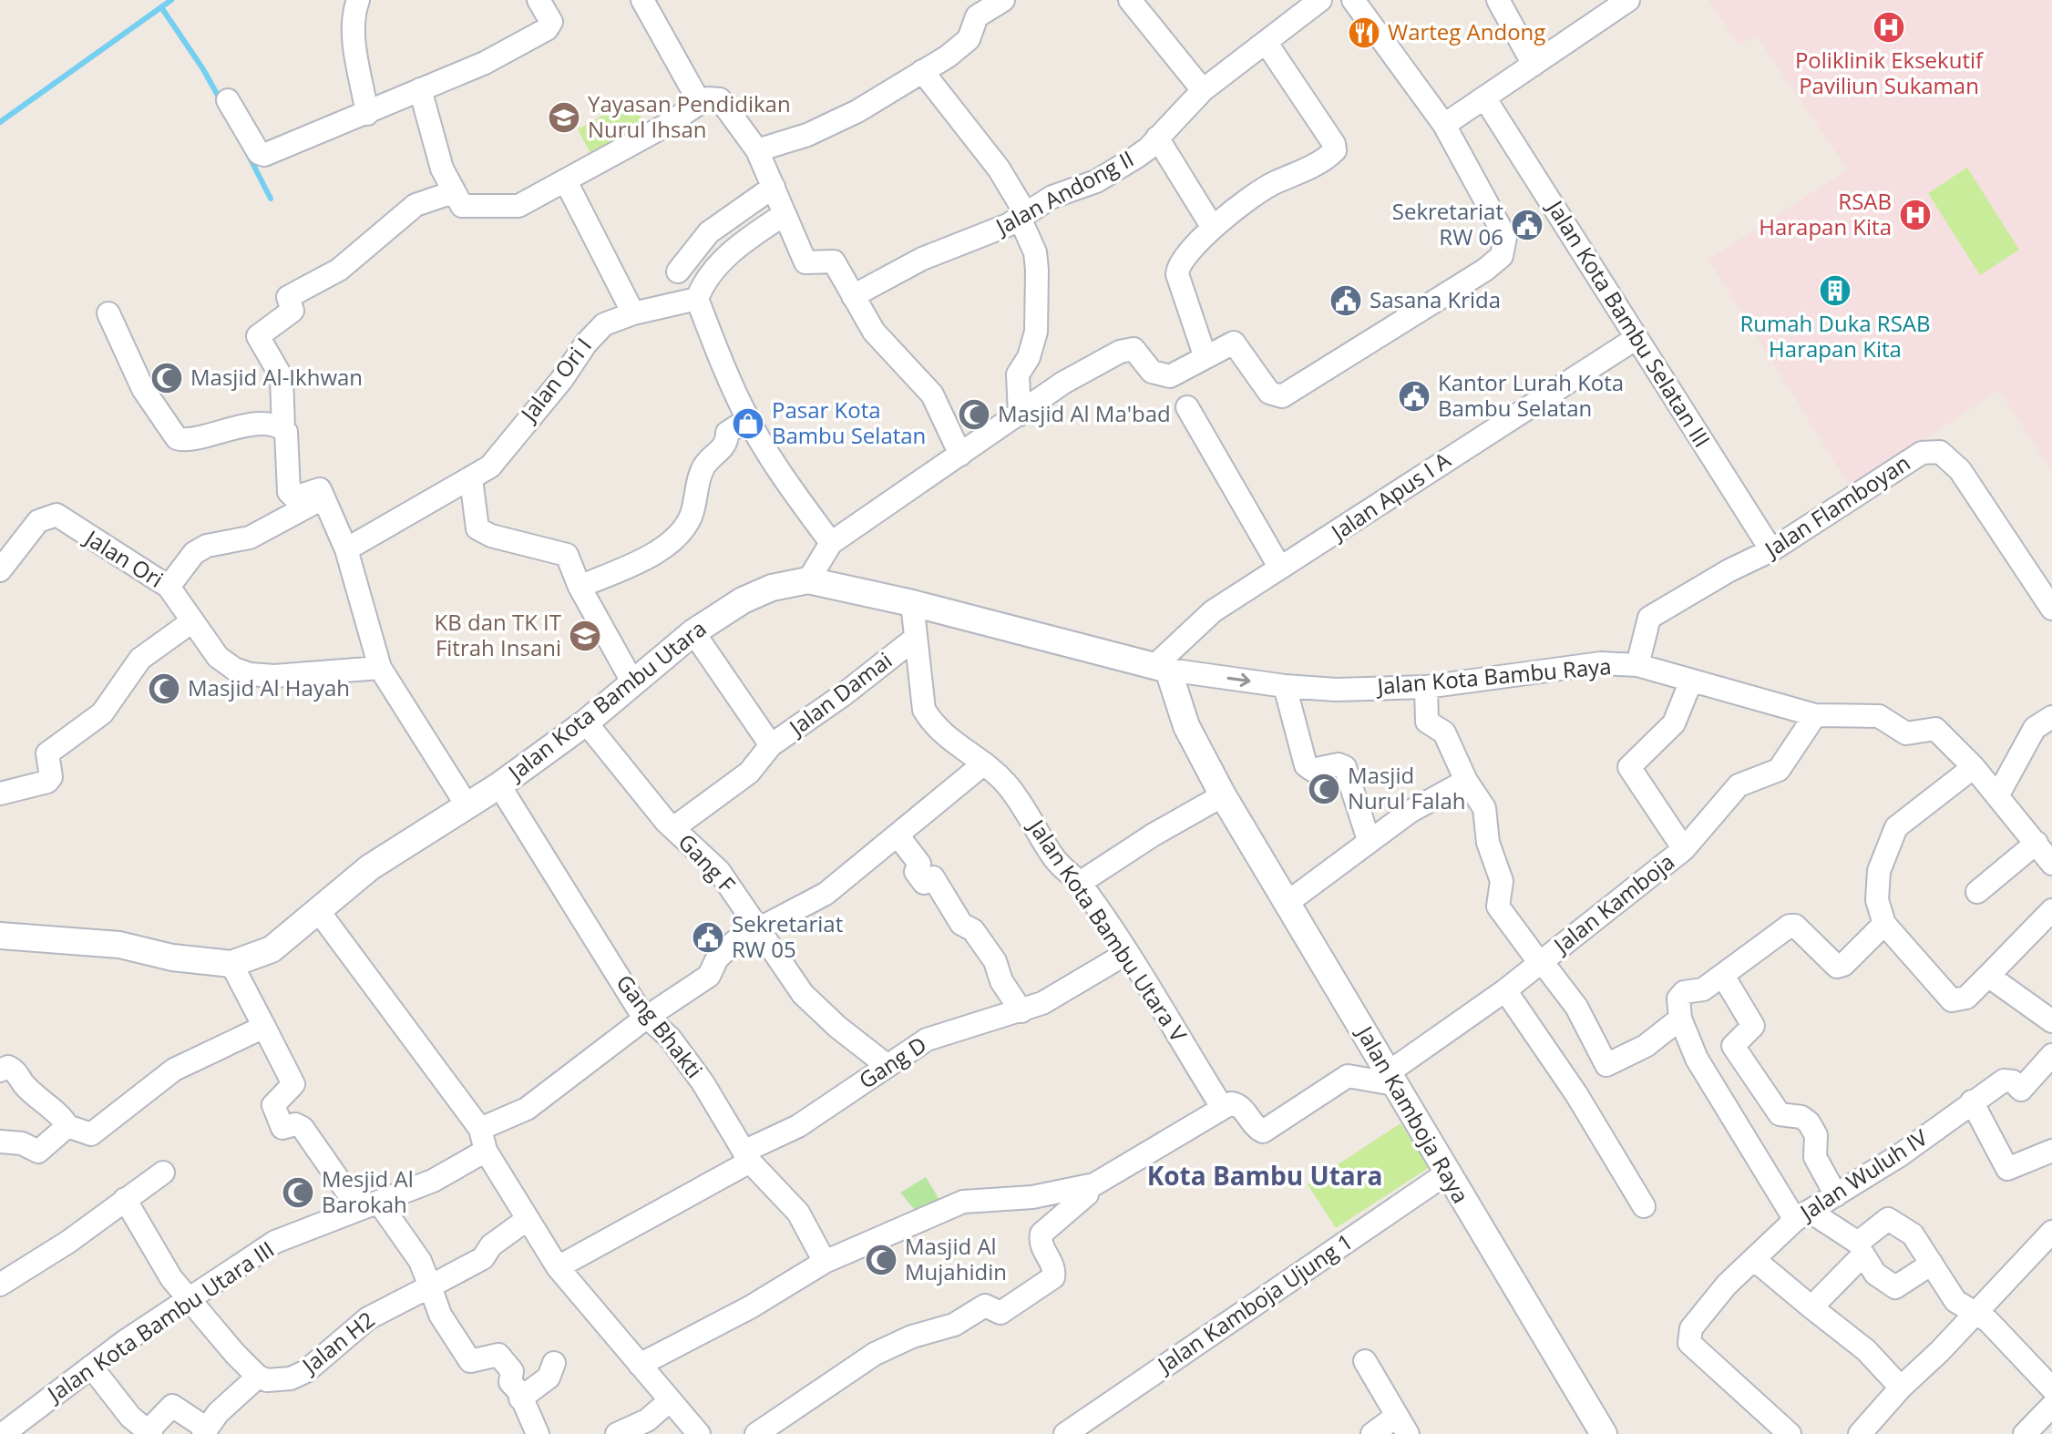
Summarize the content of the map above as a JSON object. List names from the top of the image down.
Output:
{
  "streets": {
    "street": [
      "Jalan Andong II",
      "Jalan Kota Bambu Selatan III",
      "Jalan Ori I",
      "Jalan Apus I A",
      "Jalan Flamboyan",
      "Jalan Ori",
      "Jalan Kota Bambu Raya",
      "Jalan Damai",
      "Jalan Kota Bambu Utara",
      "Gang F",
      "Jalan Kamboja",
      "Jalan Kota Bambu Utara V",
      "Gang Bhakti",
      "Gang D",
      "Jalan Kamboja Raya",
      "Jalan Wuluh IV",
      "Jalan Kamboja Ujung 1",
      "Jalan Kota Bambu Utara III",
      "Jalan H2"
    ]
  },
  "crossings": [
    ["Jalan Kota Bambu Selatan III", "Jalan Apus I A"],
    ["Jalan Kota Bambu Selatan III", "Jalan Flamboyan"],
    ["Jalan Apus I A", "Jalan Kota Bambu Raya"],
    ["Jalan Apus I A", "Jalan Kota Bambu Utara"],
    ["Jalan Apus I A", "Jalan Kamboja Raya"],
    ["Jalan Flamboyan", "Jalan Kota Bambu Raya"],
    ["Jalan Kota Bambu Raya", "Jalan Kota Bambu Utara"],
    ["Jalan Kota Bambu Raya", "Jalan Kamboja"],
    ["Jalan Kota Bambu Raya", "Jalan Kamboja Raya"],
    ["Jalan Damai", "Jalan Kota Bambu Utara"],
    ["Jalan Damai", "Jalan Kota Bambu Utara V"],
    ["Jalan Kota Bambu Utara", "Gang F"],
    ["Jalan Kota Bambu Utara", "Jalan Kota Bambu Utara V"],
    ["Jalan Kota Bambu Utara", "Gang Bhakti"],
    ["Jalan Kota Bambu Utara", "Jalan Kamboja Raya"],
    ["Gang F", "Gang D"],
    ["Jalan Kamboja", "Jalan Kamboja Raya"],
    ["Jalan Kota Bambu Utara V", "Gang D"],
    ["Gang Bhakti", "Gang D"],
    ["Jalan Kamboja Raya", "Jalan Kamboja Ujung 1"]
  ],
  "districts": ["Kota Bambu Utara"],
  "places": {
    "hospital": ["Poliklinik Eksekutif Paviliun Sukaman", "RSAB Harapan Kita"],
    "restaurant": ["Warteg Andong"],
    "school or university": ["Yayasan Pendidikan Nurul Ihsan", "KB dan TK IT Fitrah Insani"],
    "public building": [
      "Sekretariat RW 06",
      "Sasana Krida",
      "Kantor Lurah Kota Bambu Selatan",
      "Sekretariat RW 05"
    ],
    "building": ["Rumah Duka RSAB Harapan Kita"],
    "mosque": [
      "Masjid Al-Ikhwan",
      "Masjid Al Ma'bad",
      "Masjid Al Hayah",
      "Masjid Nurul Falah",
      "Mesjid Al Barokah",
      "Masjid Al Mujahidin"
    ],
    "shop": ["Pasar Kota Bambu Selatan"]
  }
}
